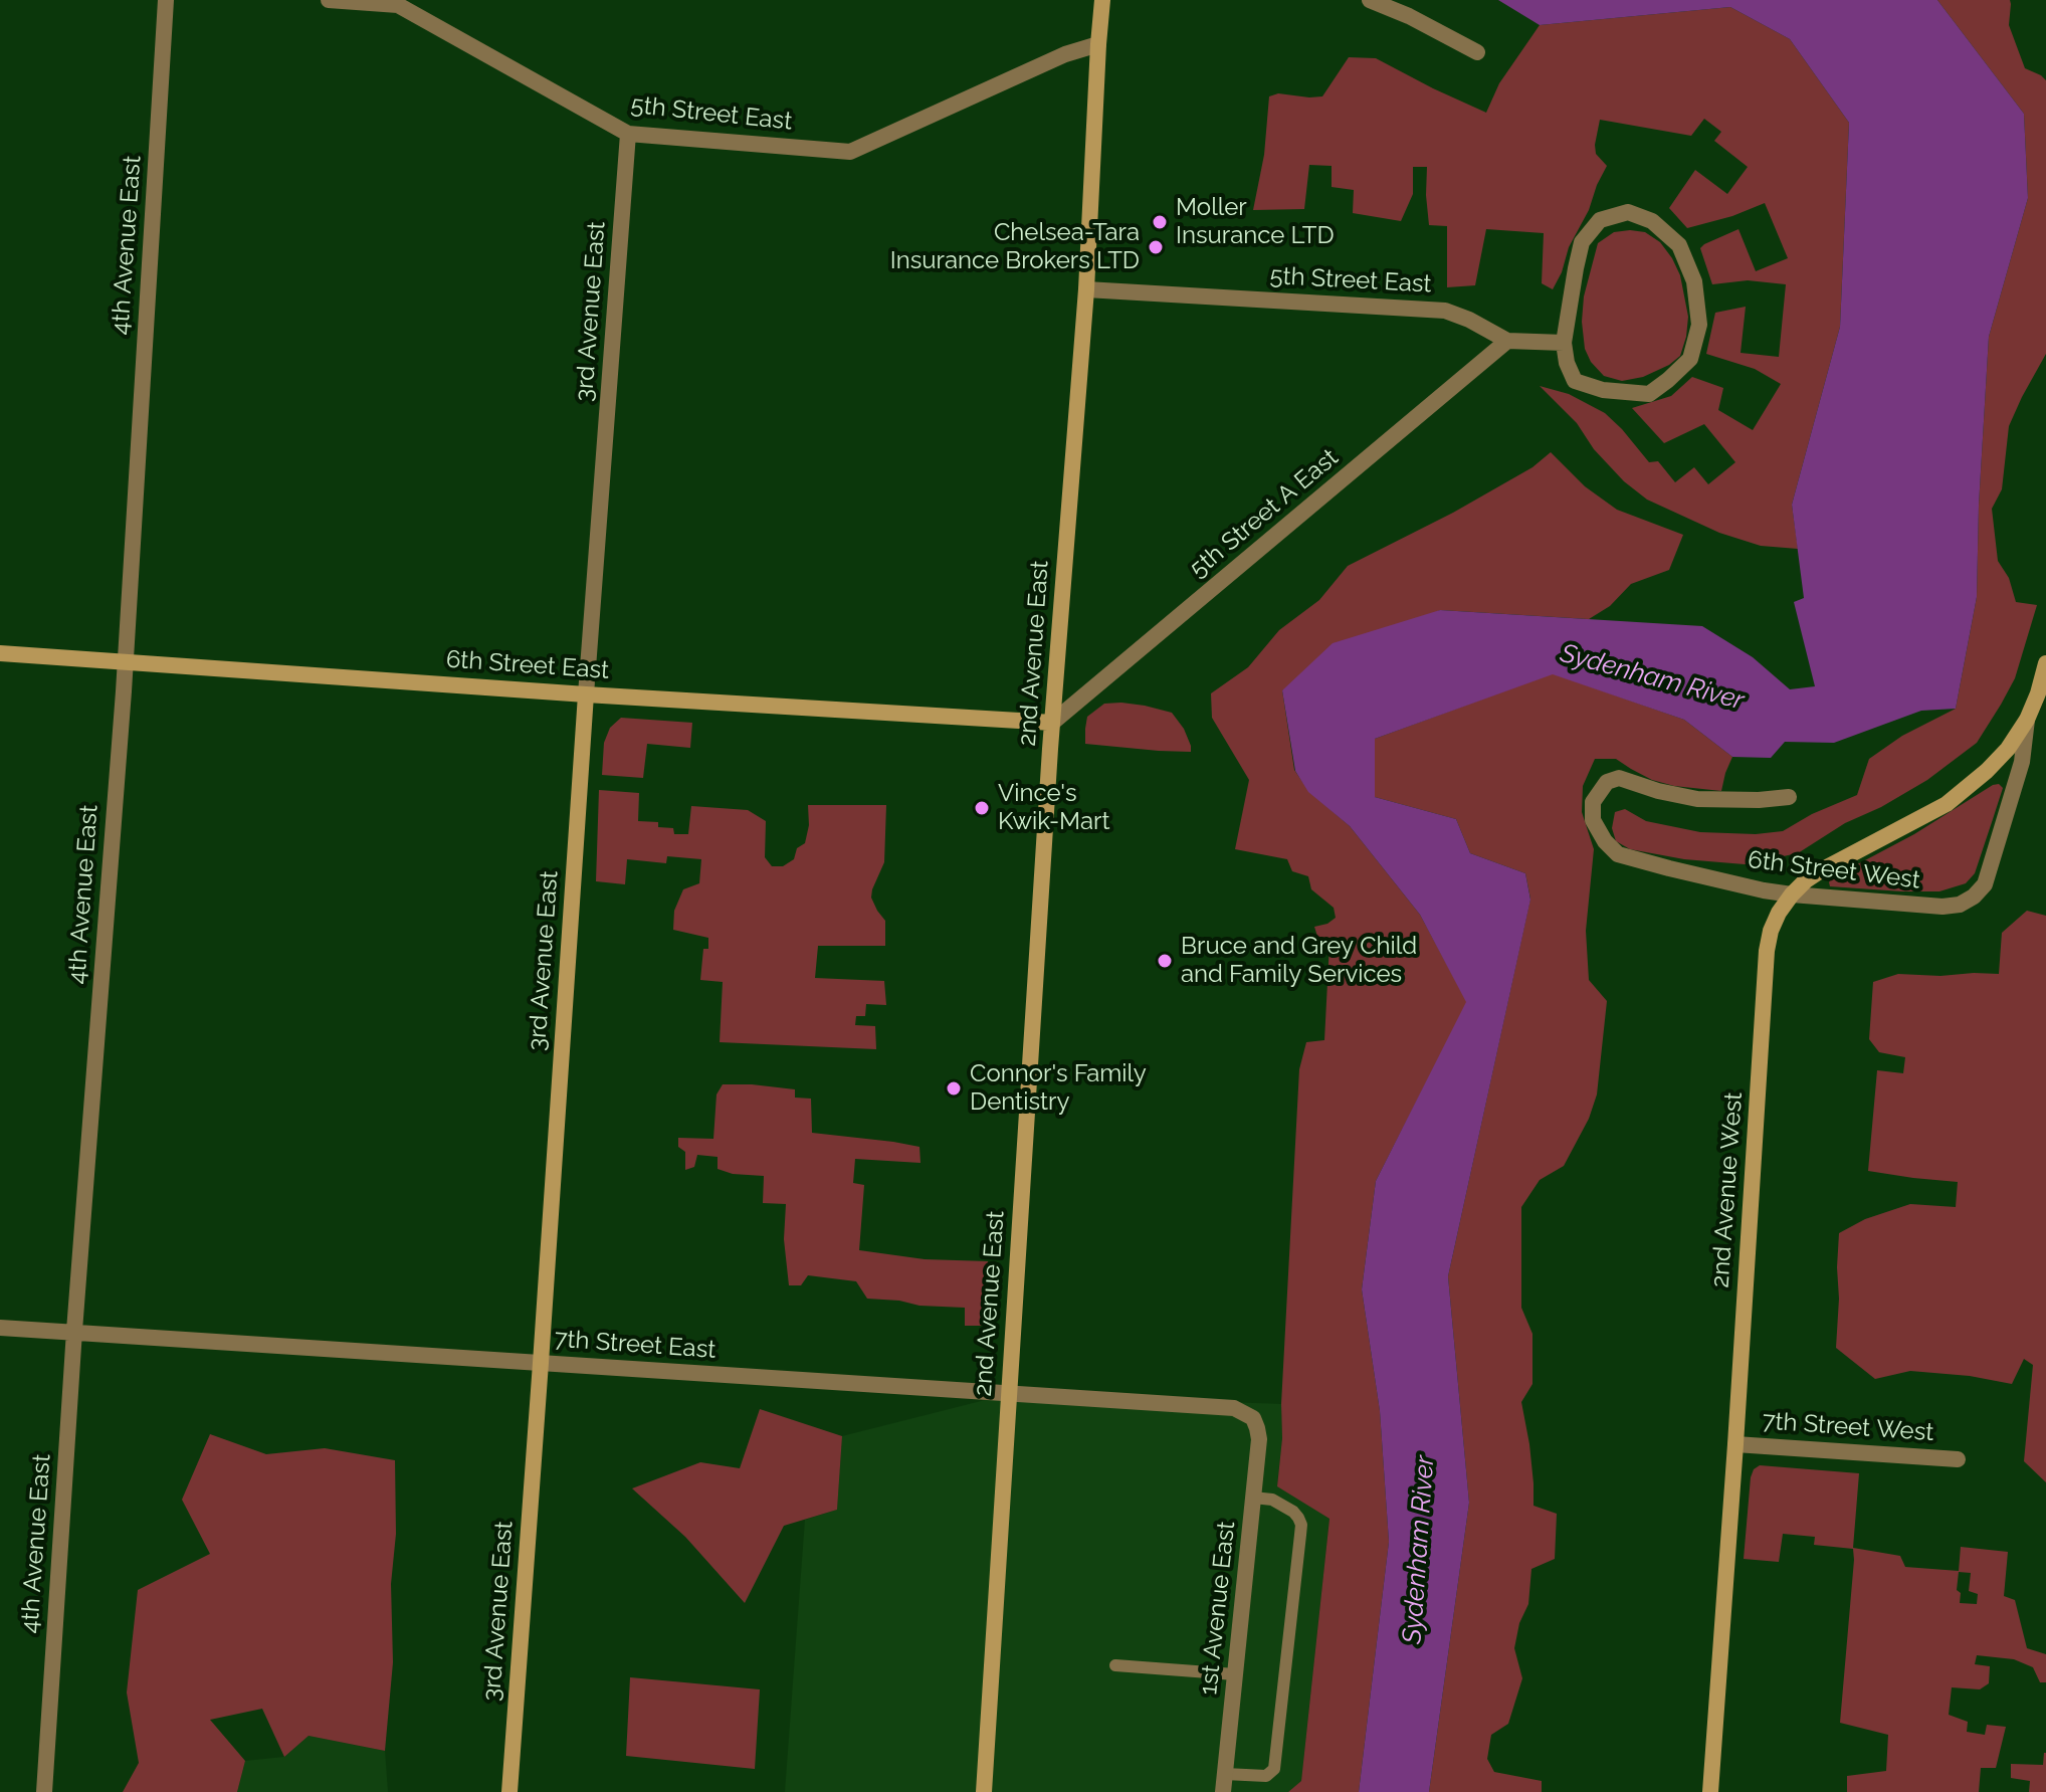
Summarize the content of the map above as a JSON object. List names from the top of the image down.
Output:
{
  "streets": {
    "main road": [
      "3rd Avenue East",
      "2nd Avenue East",
      "6th Street East",
      "6th Street West",
      "2nd Avenue West"
    ],
    "street": [
      "5th Street East",
      "4th Avenue East",
      "5th Street A East",
      "7th Street East",
      "7th Street West",
      "1st Avenue East"
    ]
  },
  "crossings": [
    ["5th Street East", "3rd Avenue East"],
    ["5th Street East", "5th Street A East"],
    ["5th Street East", "2nd Avenue East"],
    ["4th Avenue East", "6th Street East"],
    ["4th Avenue East", "7th Street East"],
    ["3rd Avenue East", "6th Street East"],
    ["3rd Avenue East", "7th Street East"],
    ["5th Street A East", "2nd Avenue East"],
    ["5th Street A East", "6th Street East"],
    ["2nd Avenue East", "6th Street East"],
    ["2nd Avenue East", "7th Street East"],
    ["6th Street West", "2nd Avenue West"],
    ["2nd Avenue West", "7th Street West"],
    ["7th Street East", "1st Avenue East"]
  ],
  "water": ["Sydenham River"],
  "places": [
    "Moller Insurance LTD",
    "Chelsea-Tara Insurance Brokers LTD",
    "Vince's Kwik-Mart",
    "Bruce and Grey Child and Family Services",
    "Connor's Family Dentistry"
  ]
}
